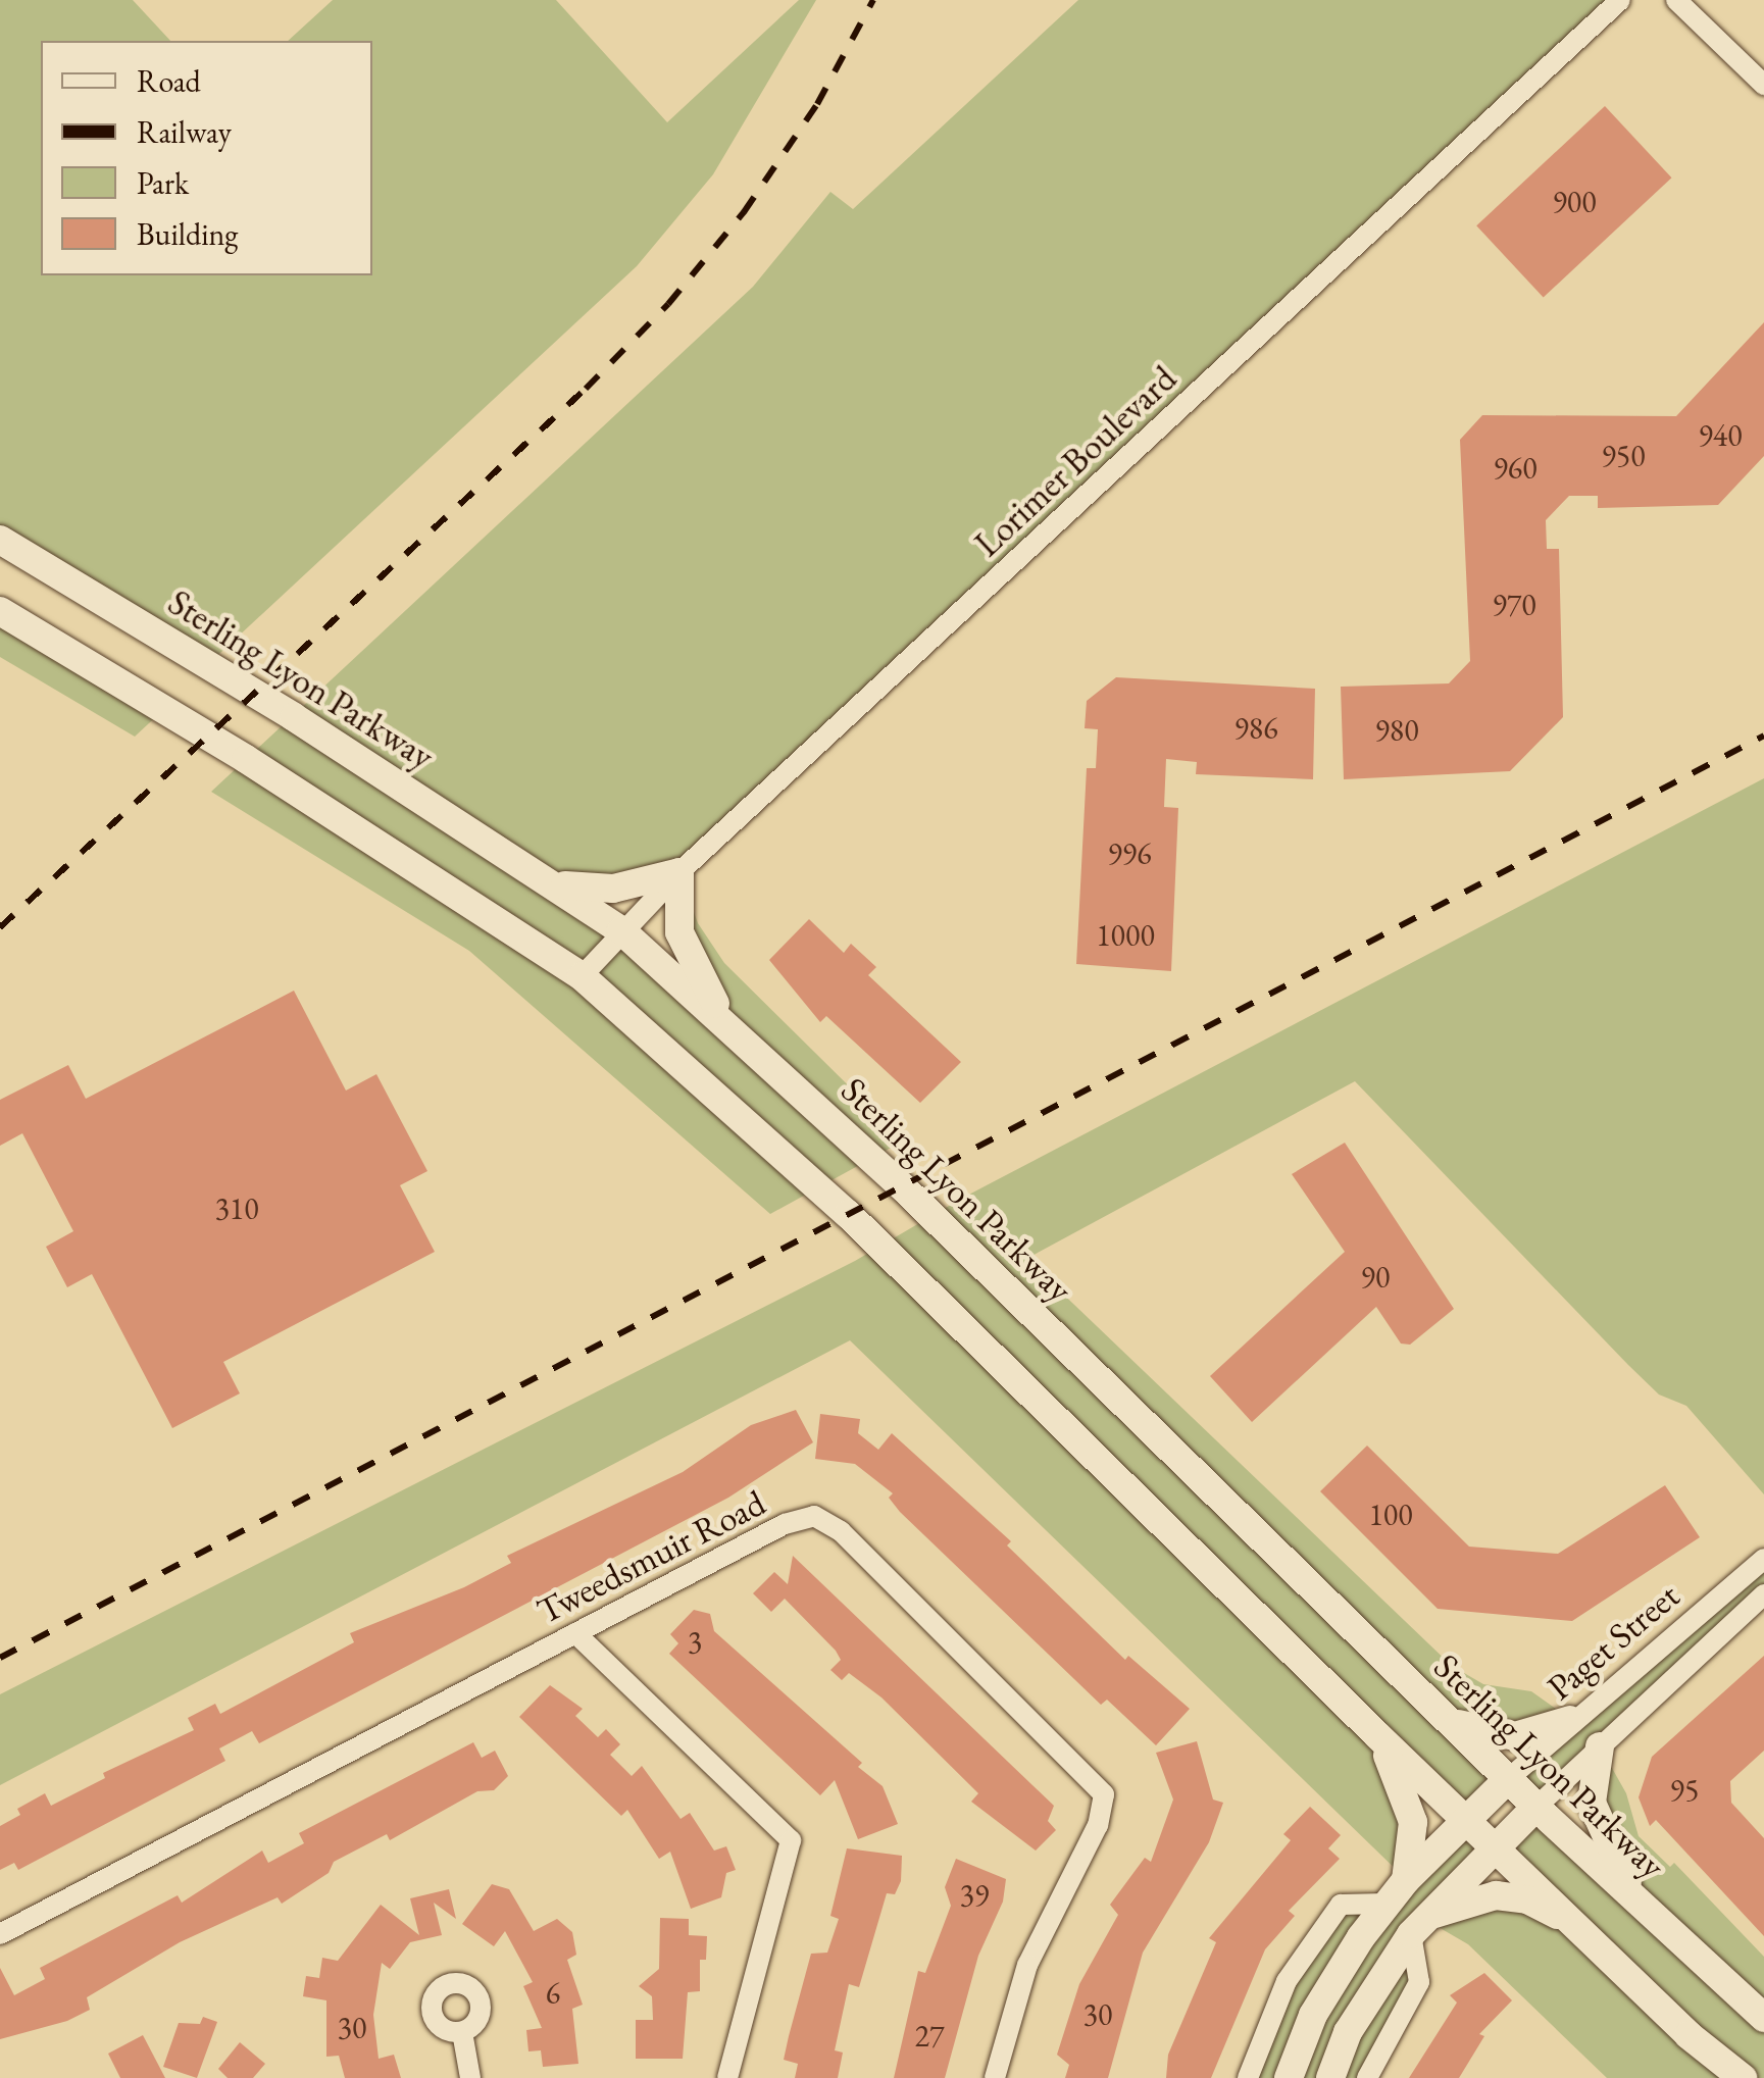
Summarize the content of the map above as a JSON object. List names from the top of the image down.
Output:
{
  "streets": {
    "main road": ["Sterling Lyon Parkway"],
    "street": ["Lorimer Boulevard", "Tweedsmuir Road", "Paget Street"]
  },
  "crossings": [
    ["Lorimer Boulevard", "Sterling Lyon Parkway"],
    ["Sterling Lyon Parkway", "Paget Street"]
  ],
  "house_numbers": [
    "900",
    "940",
    "950",
    "960",
    "970",
    "986",
    "980",
    "996",
    "1000",
    "310",
    "90",
    "100",
    "3",
    "95",
    "39",
    "6",
    "30",
    "30",
    "27"
  ],
  "legend": [
    "Road",
    "Railway",
    "Park",
    "Building"
  ]
}
